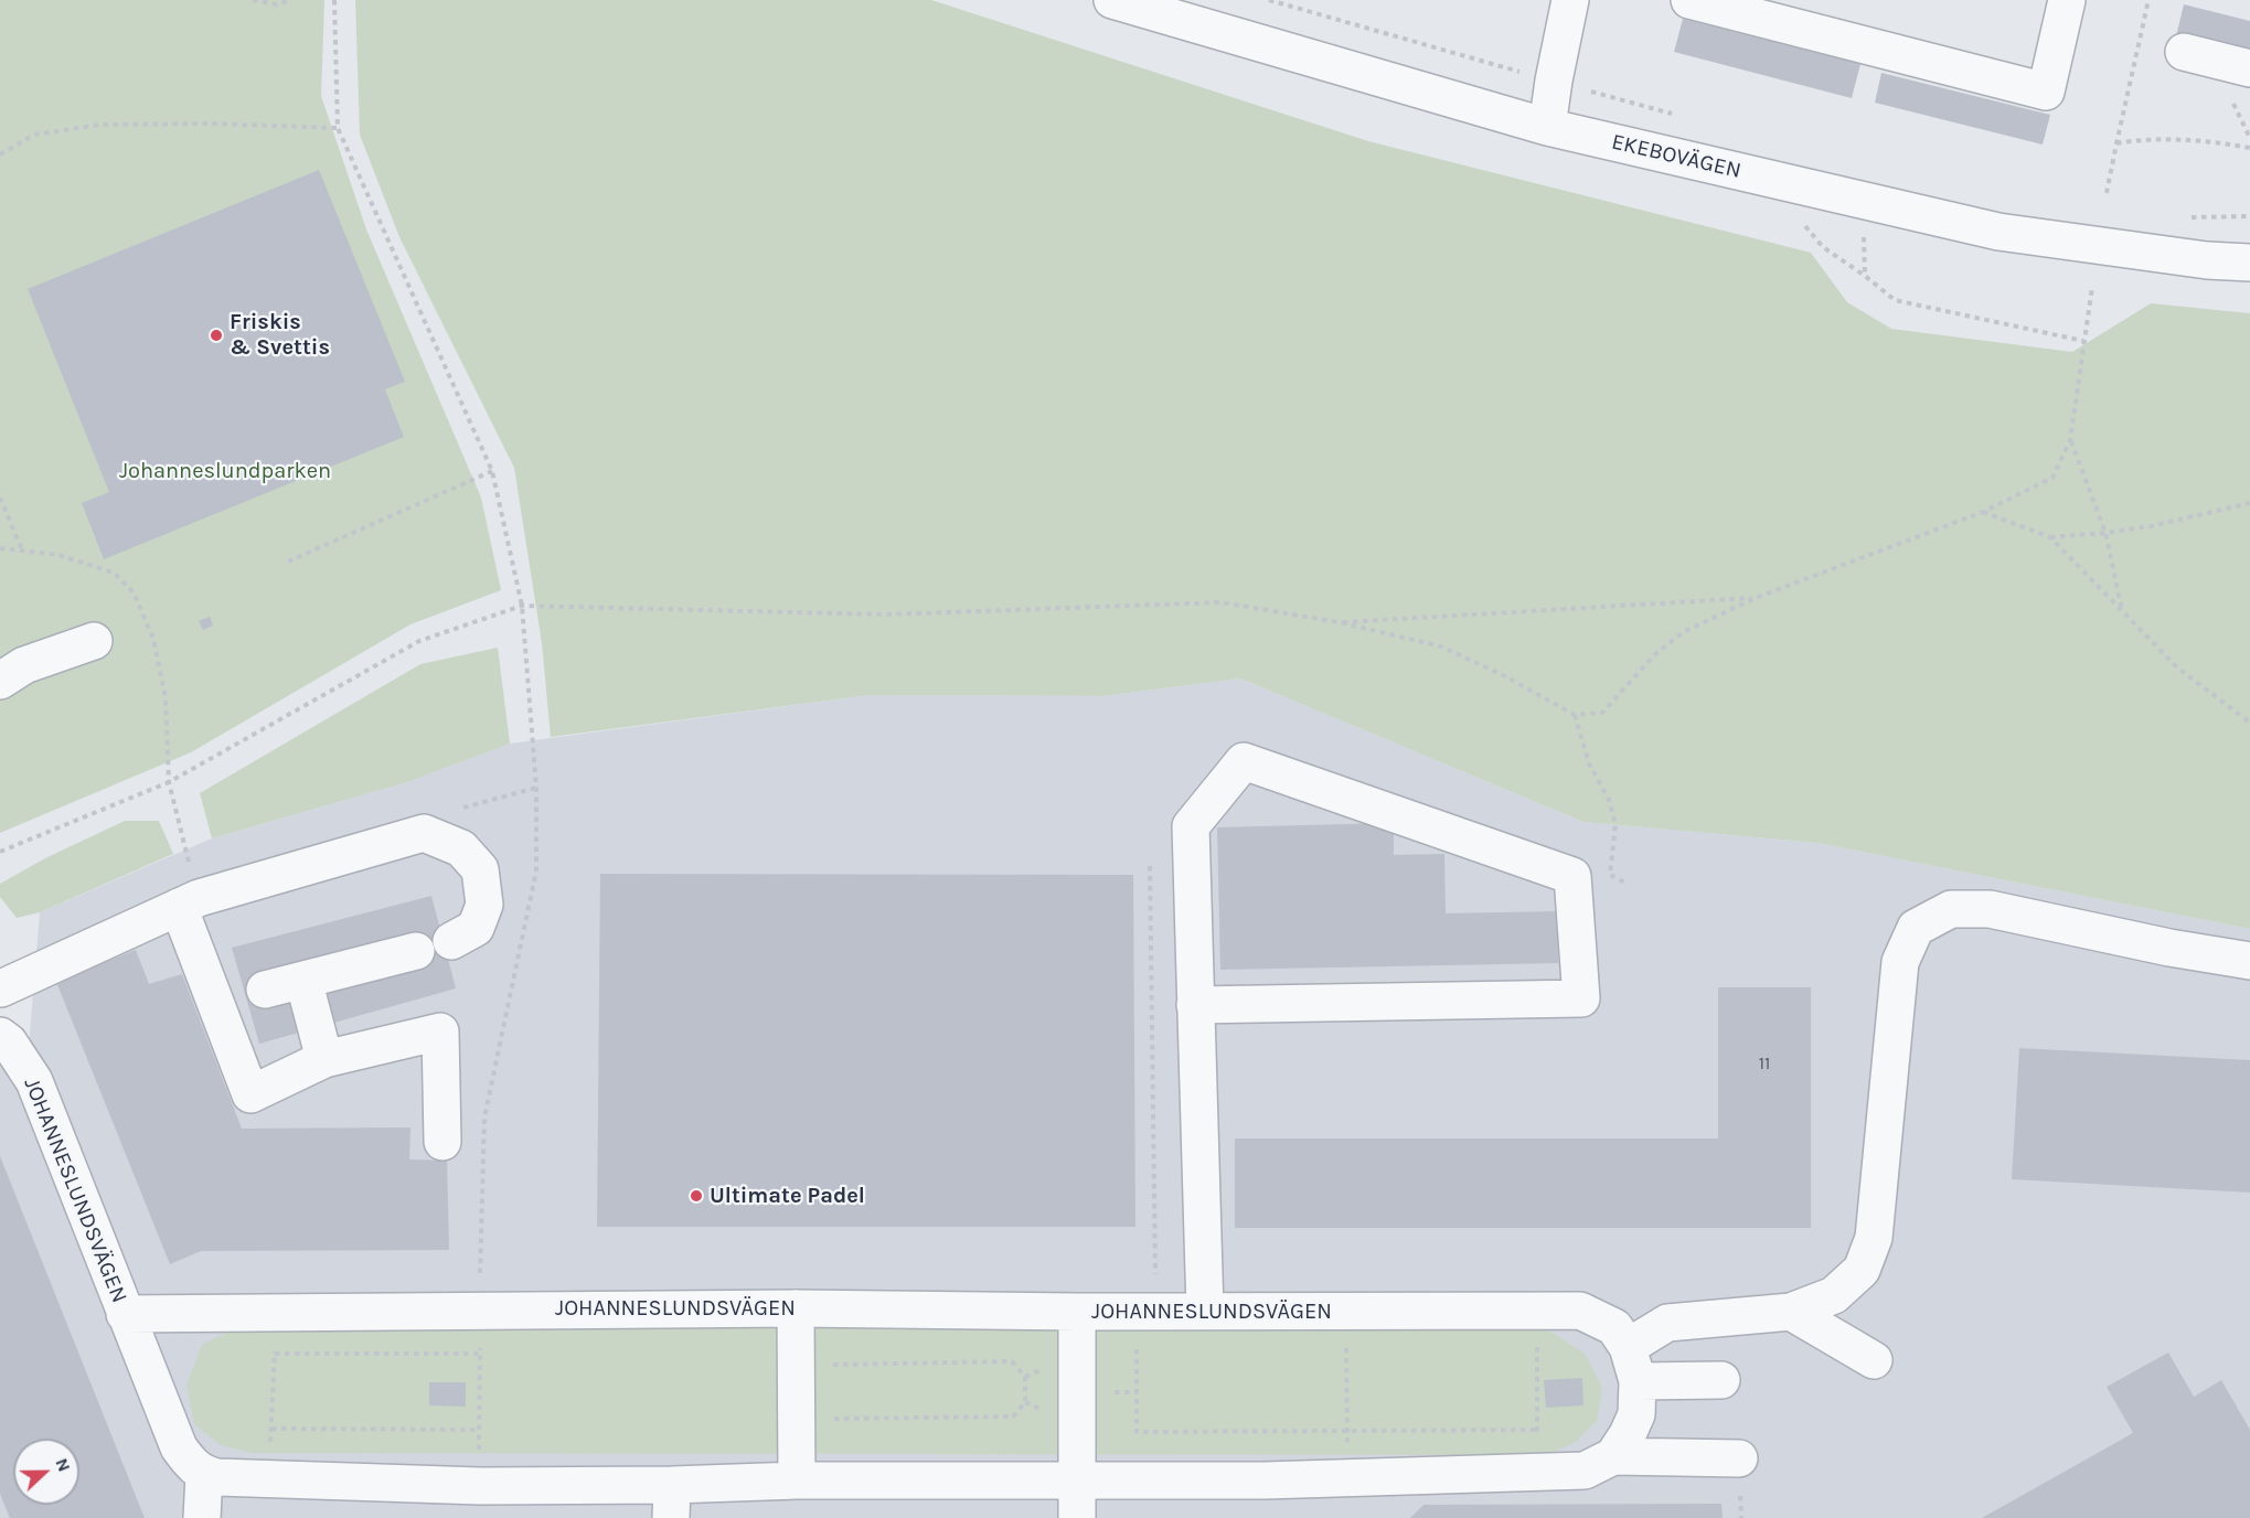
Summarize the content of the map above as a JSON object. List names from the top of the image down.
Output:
{
  "streets": {
    "street": ["EKEBOVÄGEN", "JOHANNESLUNDSVÄGEN"]
  },
  "parks": ["Johanneslundparken"],
  "places": ["Friskis & Svettis", "Ultimate Padel"],
  "house_numbers": ["11"],
  "north": "right"
}
